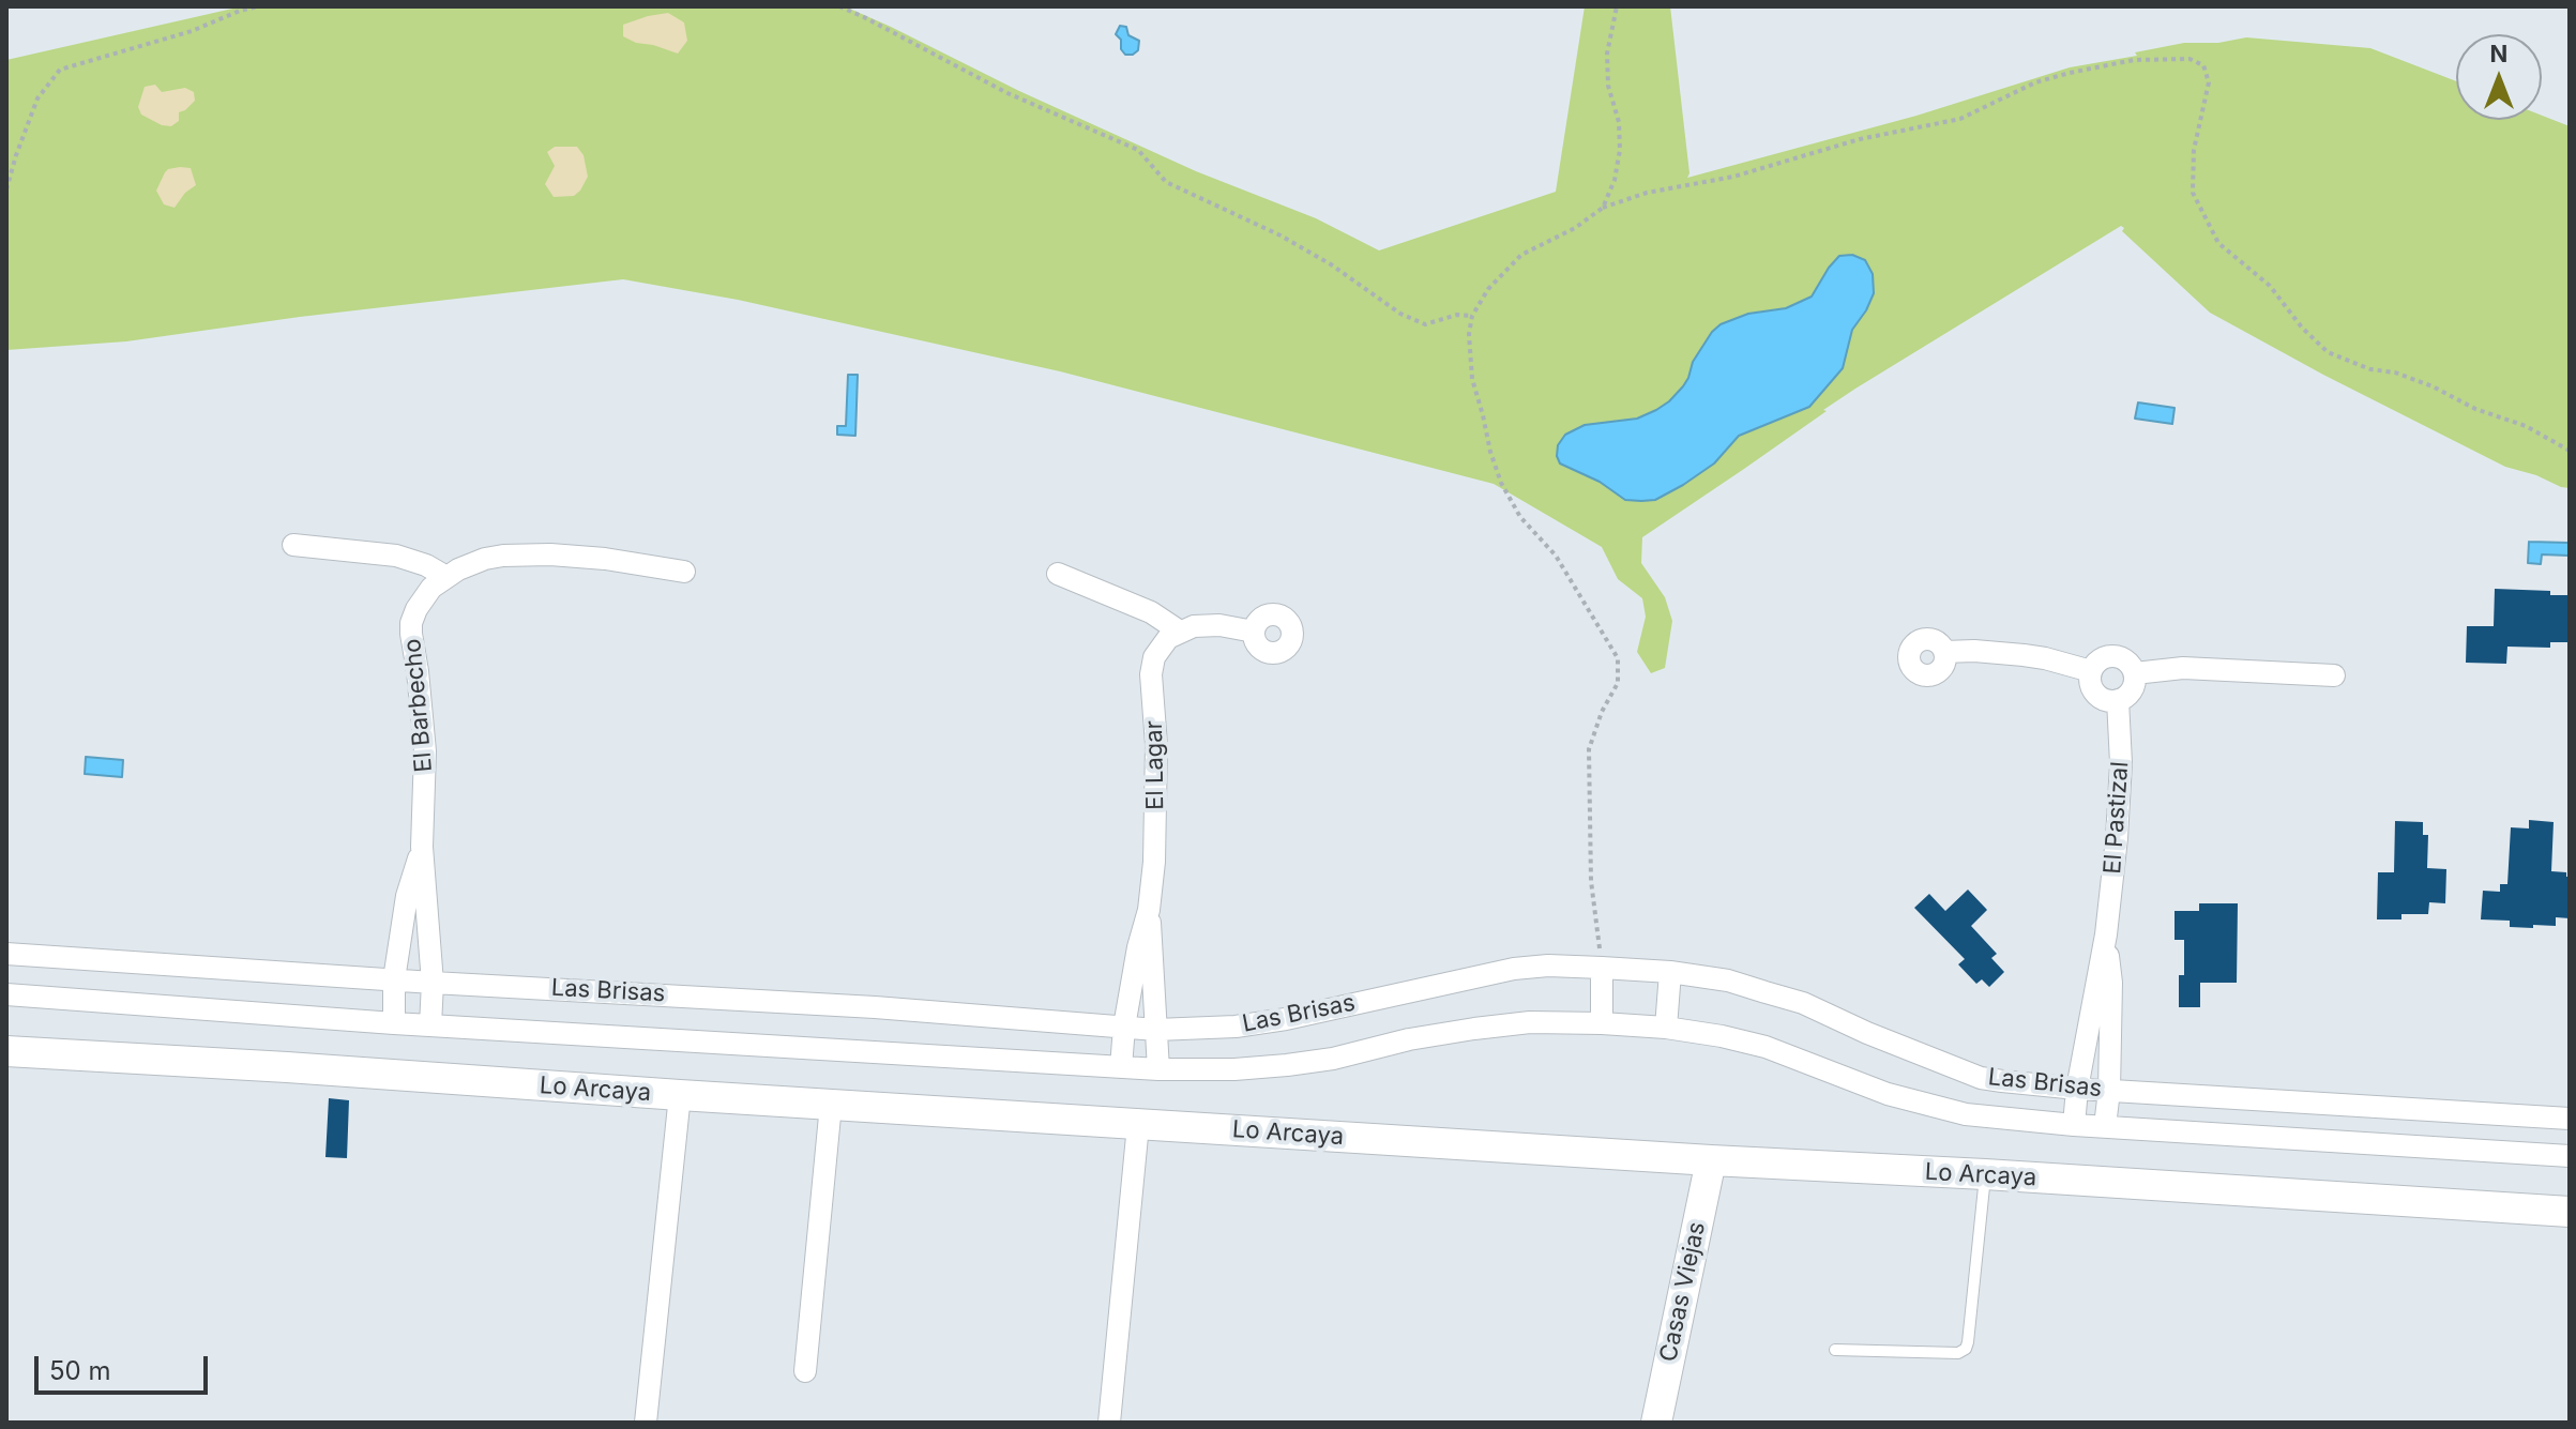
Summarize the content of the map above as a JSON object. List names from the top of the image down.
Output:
{
  "streets": {
    "street": [
      "El Barbecho",
      "El Lagar",
      "El Pastizal",
      "Las Brisas",
      "Lo Arcaya",
      "Casas Viejas"
    ]
  },
  "crossings": [
    ["El Barbecho", "Las Brisas"],
    ["Lo Arcaya", "Casas Viejas"]
  ],
  "scale_bar": "50 m",
  "north": "top"
}
